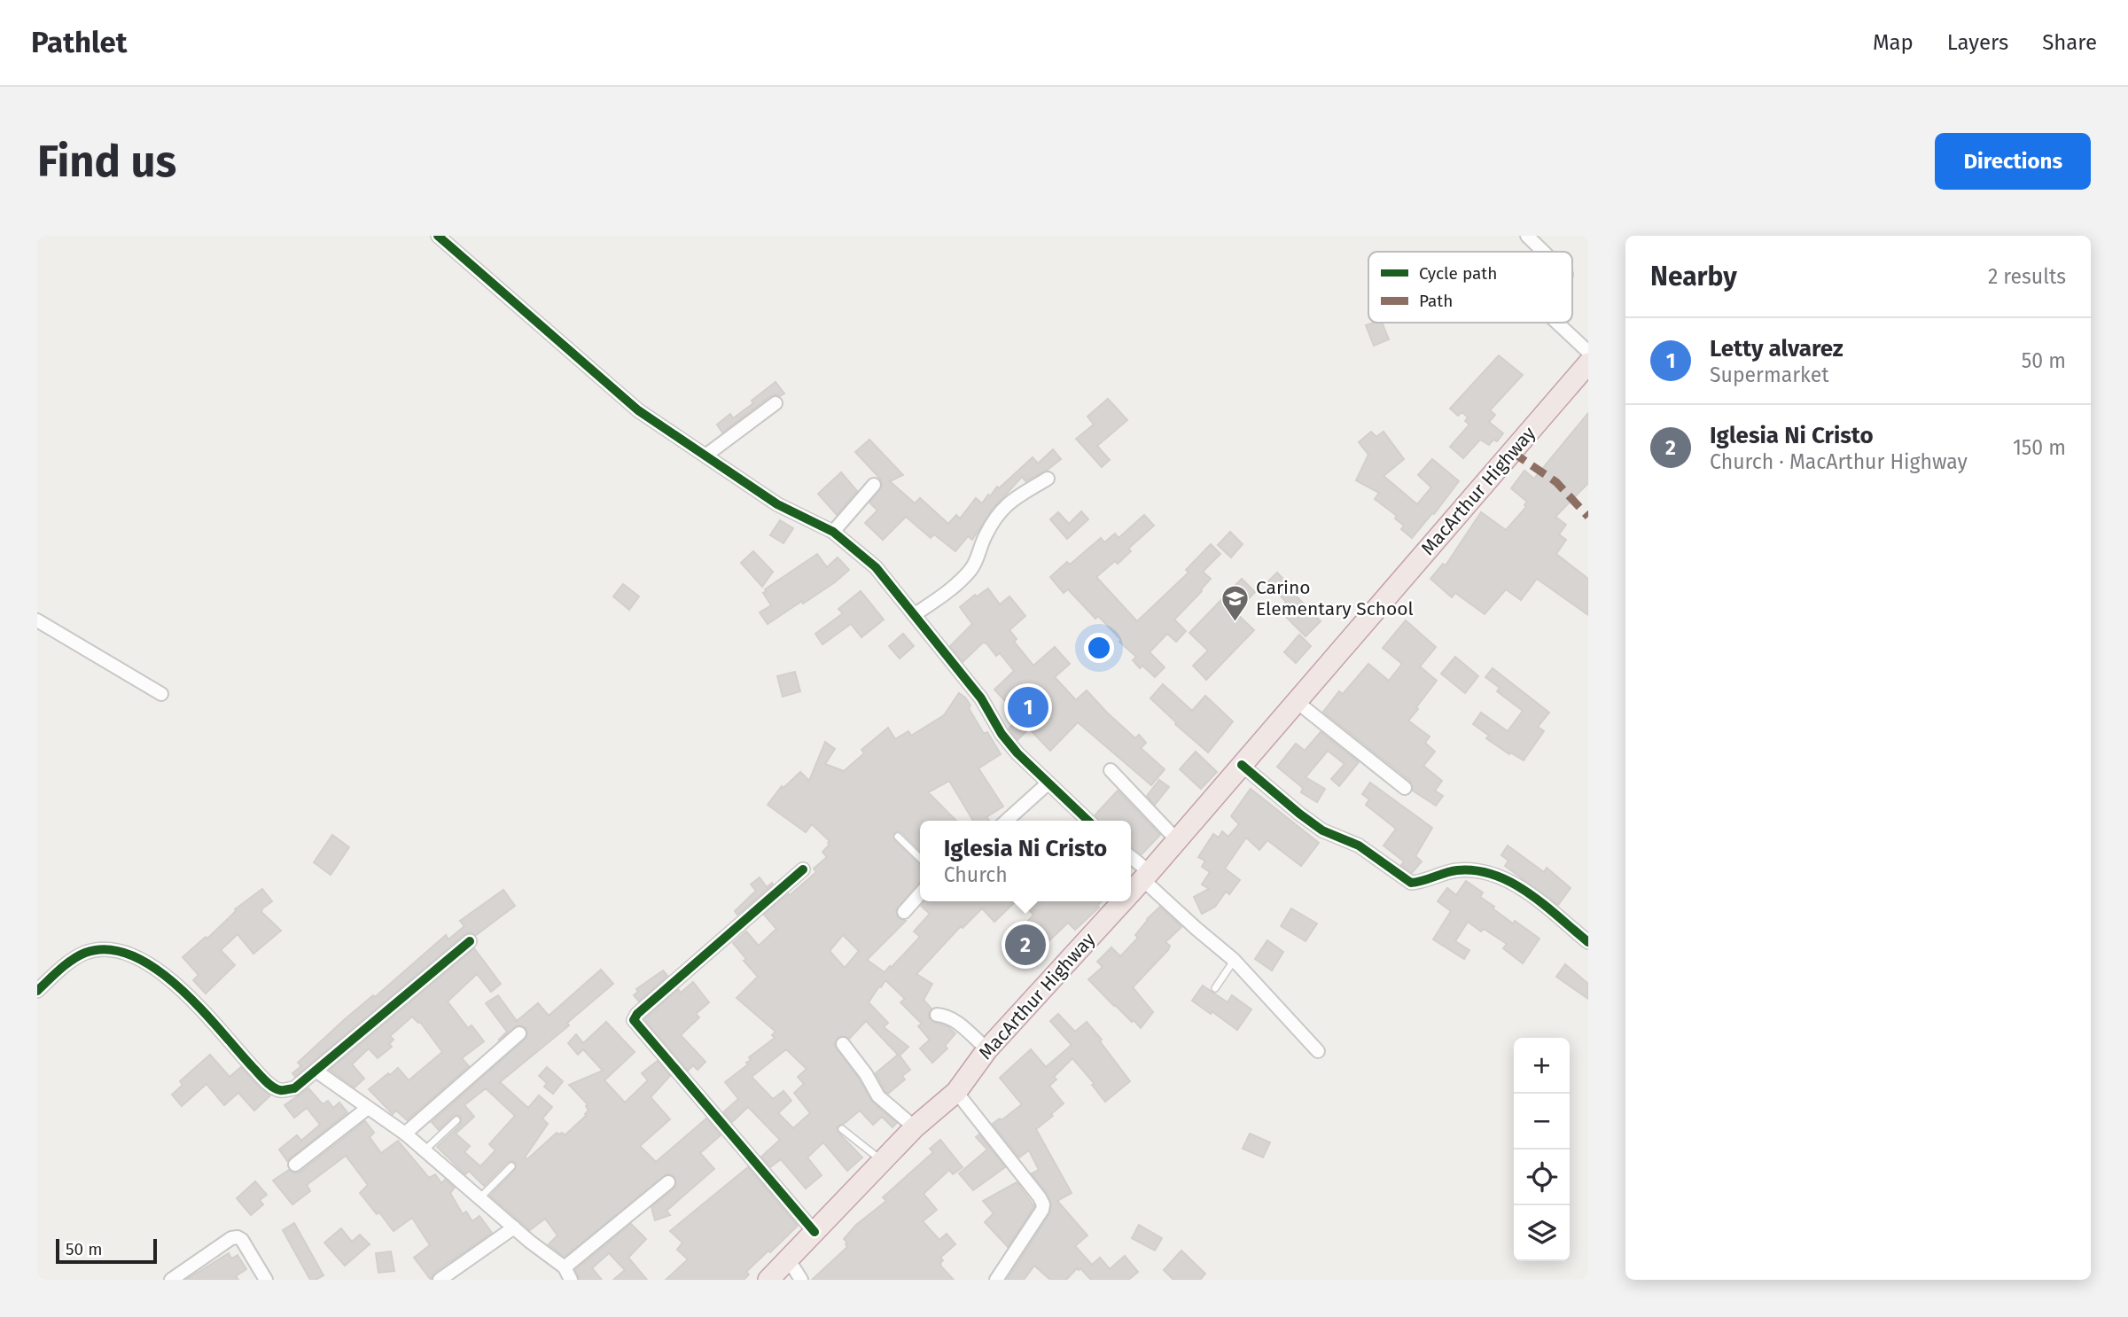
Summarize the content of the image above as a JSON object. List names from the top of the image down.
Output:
{
  "streets": {
    "highway": ["MacArthur Highway"]
  },
  "places": {
    "school or university": ["Carino Elementary School"]
  },
  "legend": ["Cycle path", "Path"],
  "scale_bar": "50 m",
  "page": {
    "header": "Pathlet",
    "nav": ["Map", "Layers", "Share"],
    "buttons": "Directions",
    "title": "Find us",
    "heading": ["Nearby", "2 results"],
    "list": [
      {
        "mark": "1",
        "name": "Letty alvarez",
        "note": "Supermarket",
        "value": "50 m"
      },
      {
        "mark": "2",
        "name": "Iglesia Ni Cristo",
        "note": "Church · MacArthur Highway",
        "value": "150 m"
      }
    ],
    "pins": ["1", "2"],
    "popup": ["Iglesia Ni Cristo", "Church"],
    "map_buttons": ["+", "−"],
    "scale": "50 m"
  }
}
